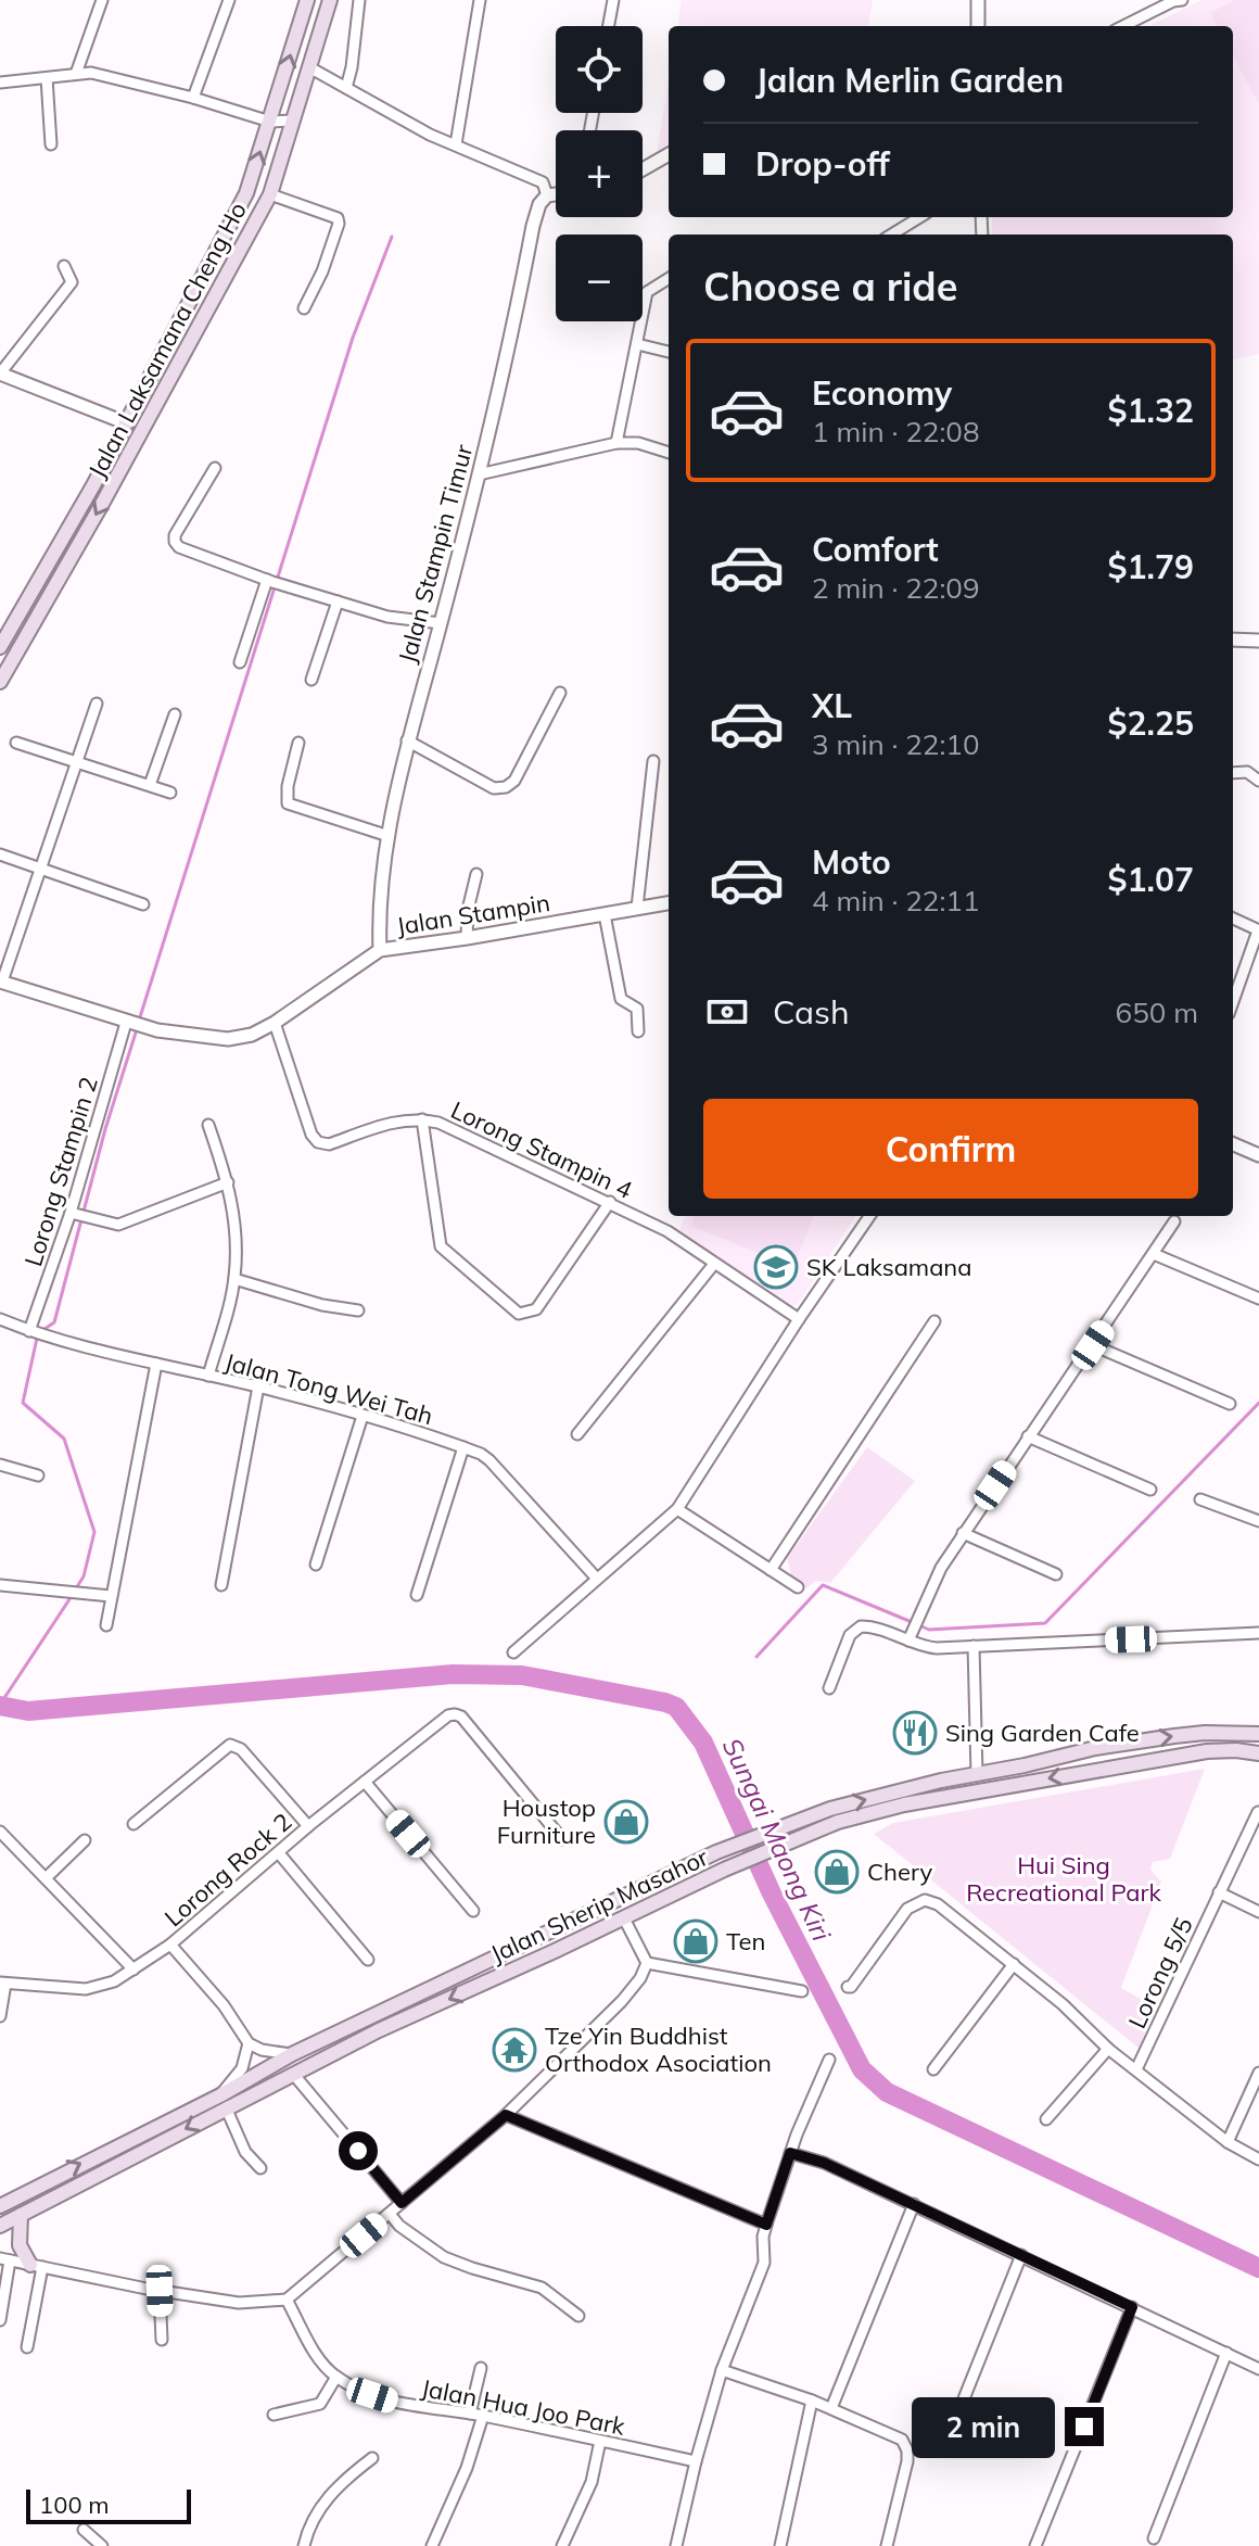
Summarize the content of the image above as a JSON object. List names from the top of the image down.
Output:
{
  "streets": {
    "main road": ["Jalan Laksamana Cheng Ho", "Jalan Sherip Masahor"],
    "street": [
      "Jalan Stampin Timur",
      "Jalan Stampin",
      "Lorong Stampin 4",
      "Lorong Stampin 2",
      "Jalan Tong Wei Tah",
      "Lorong Rock 2",
      "Lorong 5/5",
      "Jalan Hua Joo Park"
    ]
  },
  "crossings": [
    ["Jalan Stampin Timur", "Jalan Stampin"],
    ["Jalan Stampin", "Lorong Stampin 4"],
    ["Jalan Stampin", "Lorong Stampin 2"],
    ["Lorong Stampin 2", "Jalan Tong Wei Tah"]
  ],
  "water": ["Sungai Maong Kiri"],
  "parks": ["Hui Sing Recreational Park"],
  "places": {
    "school or university": ["SK Laksamana"],
    "restaurant": ["Sing Garden Cafe"],
    "shop": ["Houstop Furniture", "Chery", "Ten"],
    "temple": ["Tze Yin Buddhist Orthodox Asociation"]
  },
  "scale_bar": "100 m",
  "page": {
    "map_buttons": ["+", "−"],
    "banner": ["Jalan Merlin Garden", "Drop-off"],
    "heading": "Choose a ride",
    "list": [
      {
        "name": "Economy",
        "note": "1 min · 22:08",
        "value": "$1.32"
      },
      {
        "name": "Comfort",
        "note": "2 min · 22:09",
        "value": "$1.79"
      },
      {
        "name": "XL",
        "note": "3 min · 22:10",
        "value": "$2.25"
      },
      {
        "name": "Moto",
        "note": "4 min · 22:11",
        "value": "$1.07"
      }
    ],
    "pay": ["Cash", "650 m"],
    "buttons": "Confirm",
    "bubble": "2 min",
    "scale": "100 m"
  }
}
